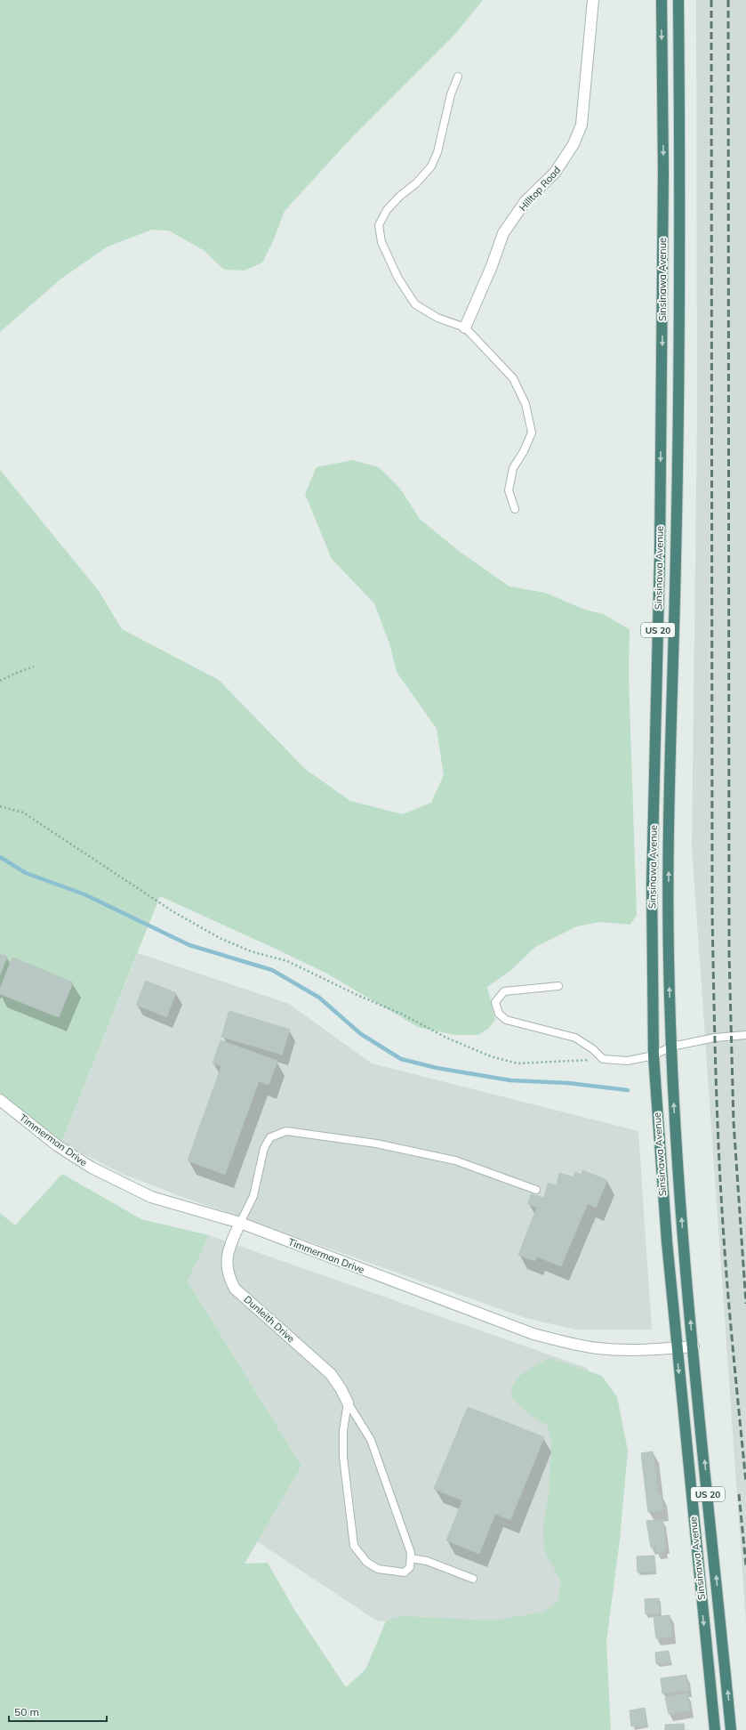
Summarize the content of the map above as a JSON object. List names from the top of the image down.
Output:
{
  "streets": {
    "highway": ["Sinsinawa Avenue", "US 20"],
    "street": ["Hilltop Road", "Timmerman Drive", "Dunleith Drive"]
  },
  "crossings": [
    ["Sinsinawa Avenue", "Timmerman Drive"],
    ["Timmerman Drive", "Dunleith Drive"]
  ],
  "scale_bar": "50 m"
}
